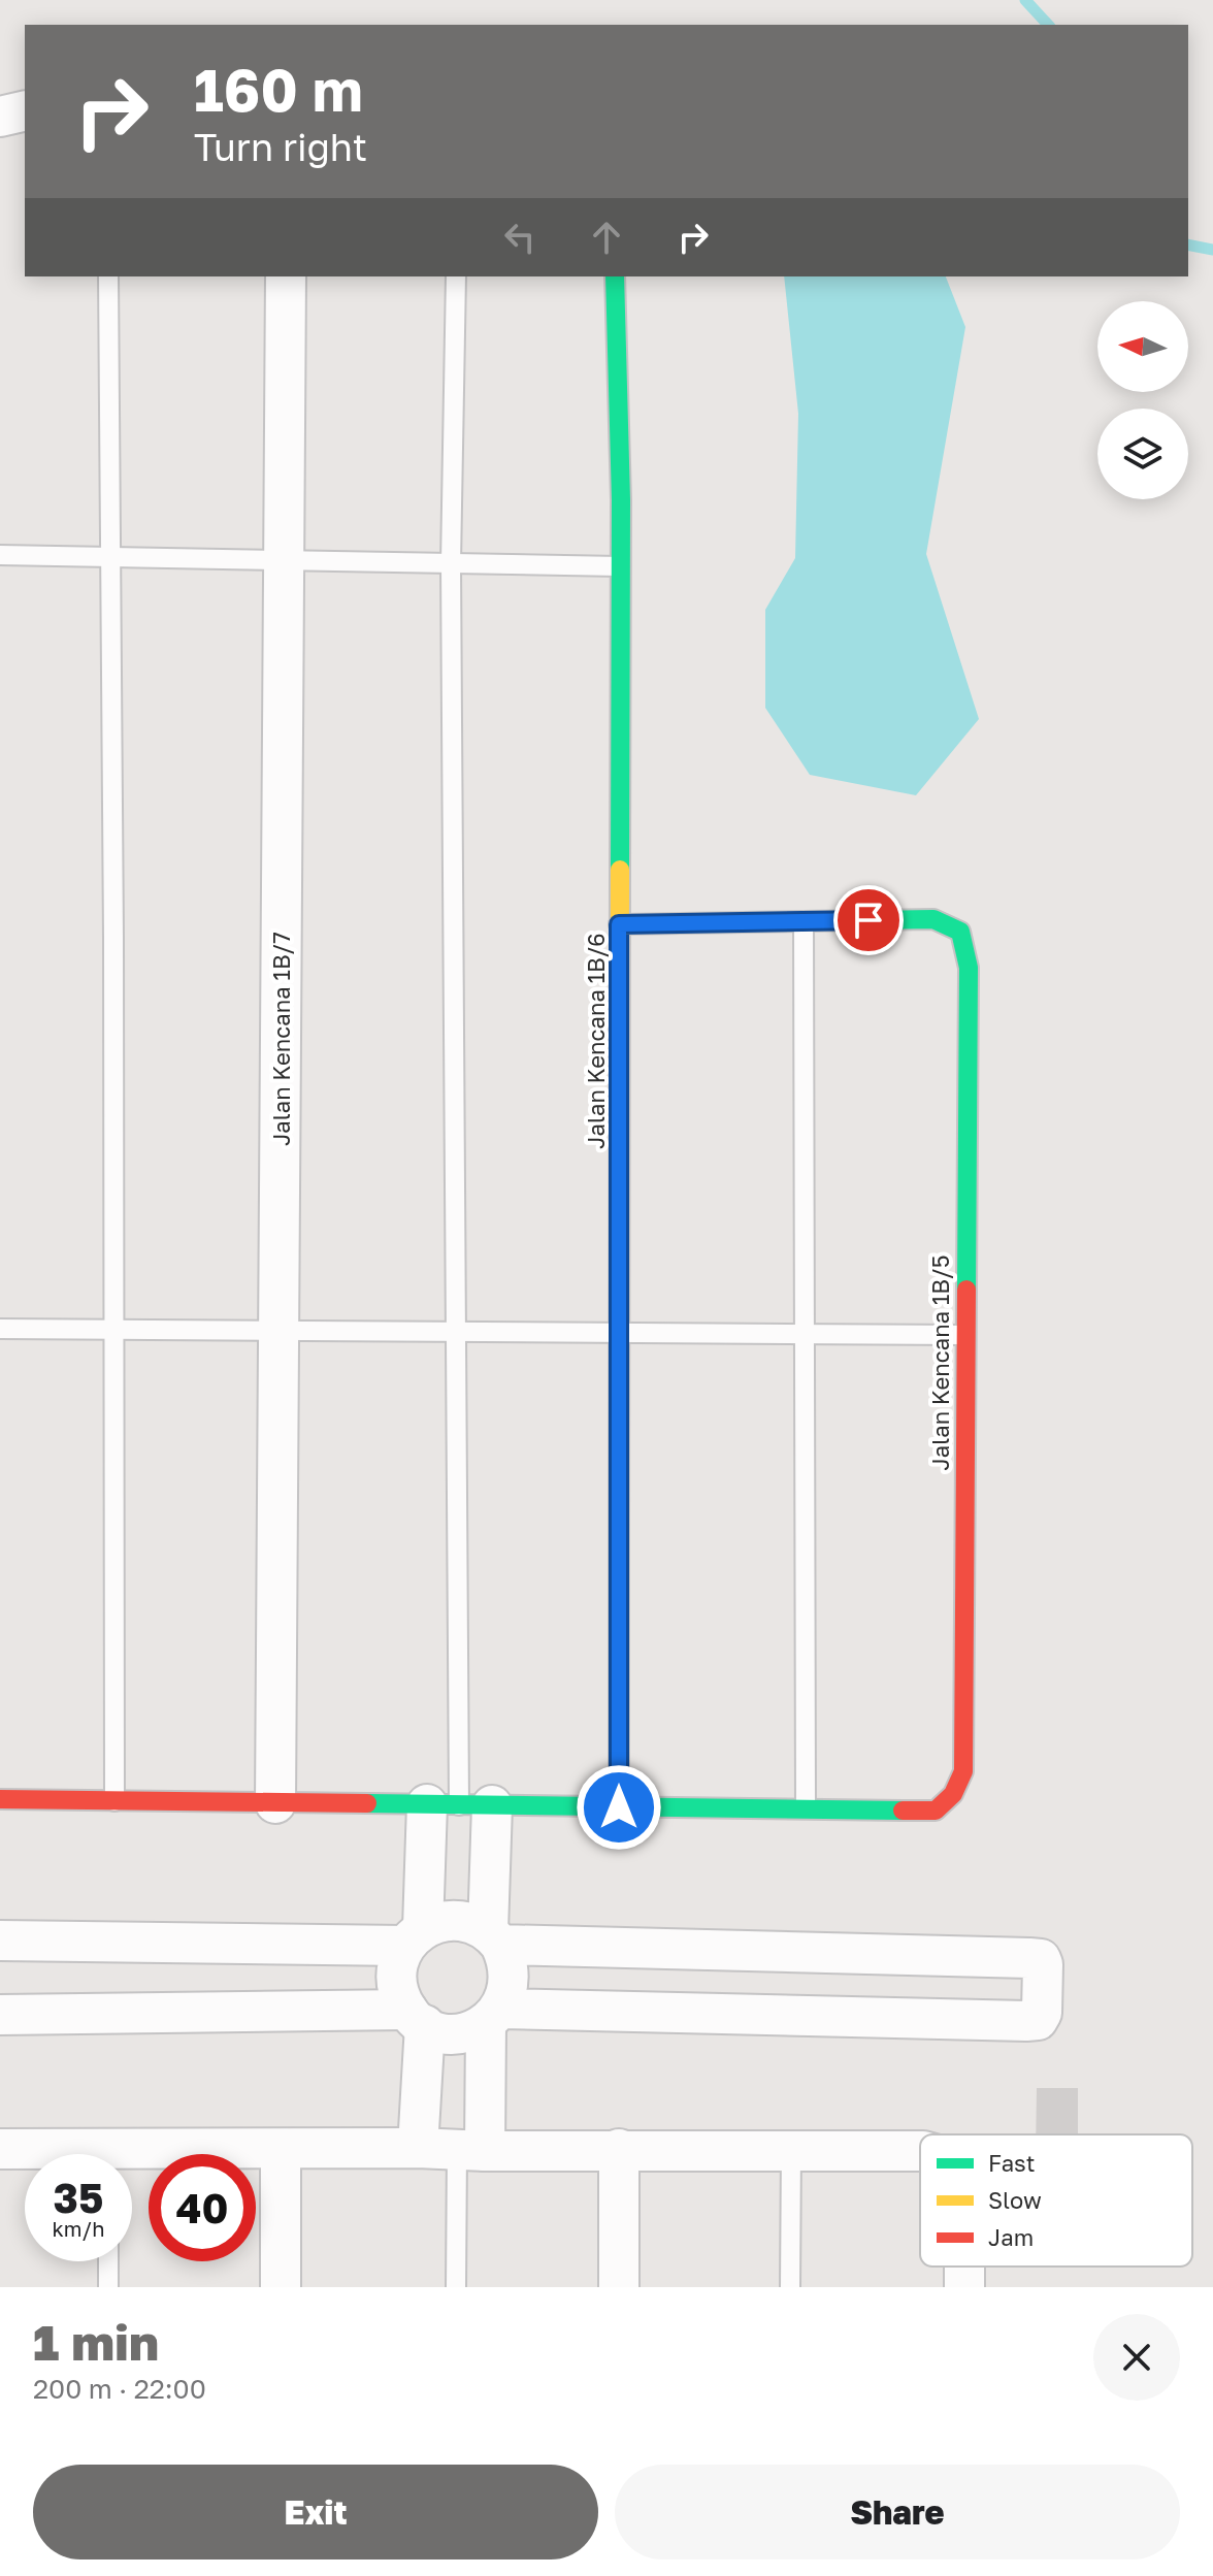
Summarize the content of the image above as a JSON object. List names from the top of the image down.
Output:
{
  "streets": {
    "street": ["Jalan Kencana 1B/7", "Jalan Kencana 1B/6", "Jalan Kencana 1B/5"]
  },
  "legend": ["Fast", "Slow", "Jam"],
  "north": "left",
  "page": {
    "turn": ["160 m", "Turn right"],
    "speed": "35 km/h",
    "limit": "40",
    "heading": ["1 min", "200 m · 22:00"],
    "buttons": ["Exit", "Share"]
  }
}
